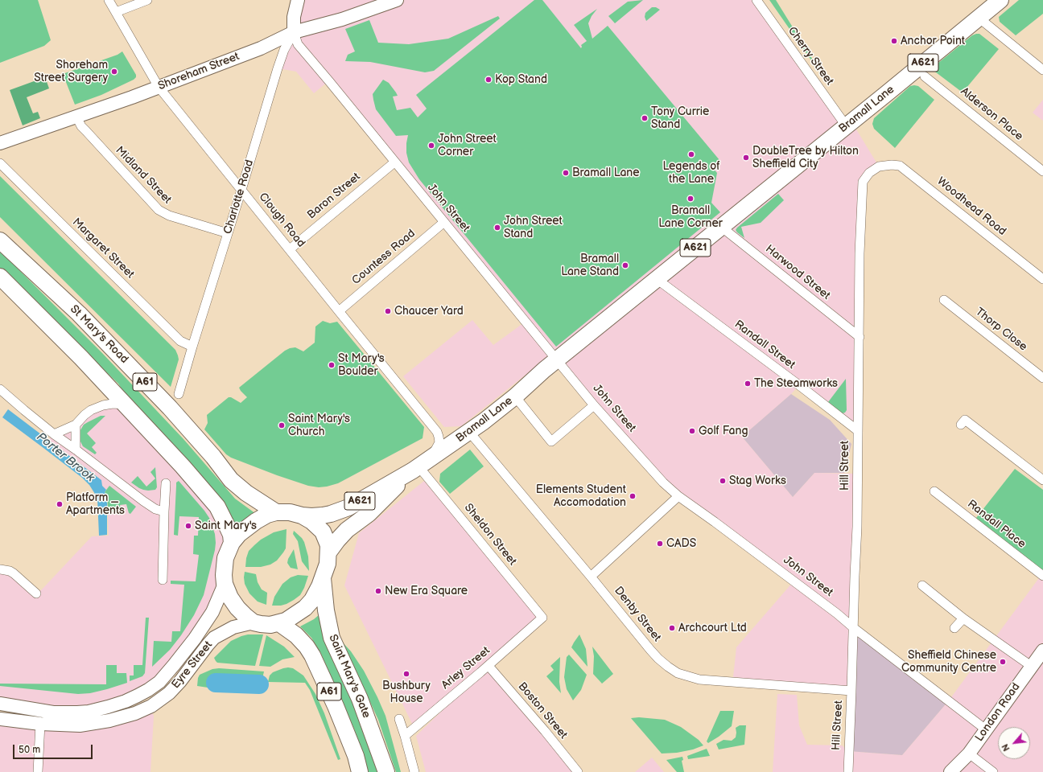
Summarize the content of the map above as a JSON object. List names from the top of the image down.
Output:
{
  "streets": {
    "highway": [
      "A621",
      "Bramall Lane",
      "St Mary's Road",
      "A61",
      "Saint Mary's Gate"
    ],
    "street": [
      "Cherry Street",
      "Shoreham Street",
      "Alderson Place",
      "Midland Street",
      "Baron Street",
      "Charlotte Road",
      "Woodhead Road",
      "John Street",
      "Clough Road",
      "Margaret Street",
      "Countess Road",
      "Harwood Street",
      "Thorp Close",
      "Randall Street",
      "Hill Street",
      "Randall Place",
      "Sheldon Street",
      "Denby Street",
      "Eyre Street",
      "Arley Street",
      "Boston Street",
      "London Road"
    ]
  },
  "crossings": [
    ["Cherry Street", "Bramall Lane"],
    ["Shoreham Street", "Midland Street"],
    ["Shoreham Street", "Charlotte Road"],
    ["Shoreham Street", "John Street"],
    ["Shoreham Street", "Clough Road"],
    ["Bramall Lane", "John Street"],
    ["Bramall Lane", "Clough Road"],
    ["Bramall Lane", "Harwood Street"],
    ["Bramall Lane", "St Mary's Road"],
    ["Bramall Lane", "Randall Street"],
    ["Bramall Lane", "A61"],
    ["Bramall Lane", "Sheldon Street"],
    ["Bramall Lane", "Denby Street"],
    ["Bramall Lane", "Eyre Street"],
    ["Bramall Lane", "Saint Mary's Gate"],
    ["Midland Street", "Charlotte Road"],
    ["Baron Street", "John Street"],
    ["Baron Street", "Clough Road"],
    ["Charlotte Road", "John Street"],
    ["Charlotte Road", "Clough Road"],
    ["Charlotte Road", "Margaret Street"],
    ["Woodhead Road", "Hill Street"],
    ["John Street", "Countess Road"],
    ["John Street", "Hill Street"],
    ["John Street", "London Road"],
    ["Clough Road", "Countess Road"],
    ["Harwood Street", "Hill Street"],
    ["St Mary's Road", "A61"],
    ["St Mary's Road", "Eyre Street"],
    ["St Mary's Road", "Saint Mary's Gate"],
    ["Randall Street", "Hill Street"],
    ["A61", "Eyre Street"],
    ["A61", "Saint Mary's Gate"],
    ["Hill Street", "Denby Street"],
    ["Sheldon Street", "Arley Street"],
    ["Eyre Street", "Saint Mary's Gate"],
    ["Arley Street", "Boston Street"]
  ],
  "water": ["Porter Brook"],
  "places": [
    "Anchor Point",
    "Shoreham Street Surgery",
    "Kop Stand",
    "Tony Currie Stand",
    "John Street Corner",
    "Legends of the Lane",
    "DoubleTree by Hilton Sheffield City",
    "Bramall Lane",
    "Bramall Lane Corner",
    "John Street Stand",
    "Bramall Lane Stand",
    "Chaucer Yard",
    "St Mary's Boulder",
    "The Steamworks",
    "Saint Mary's Church",
    "Golf Fang",
    "Stag Works",
    "Elements Student Accomodation",
    "Platform _ Apartments",
    "Saint Mary's",
    "CADS",
    "New Era Square",
    "Archcourt Ltd",
    "Sheffield Chinese Community Centre",
    "Bushbury House"
  ],
  "scale_bar": "50 m",
  "north": "bottom left"
}
